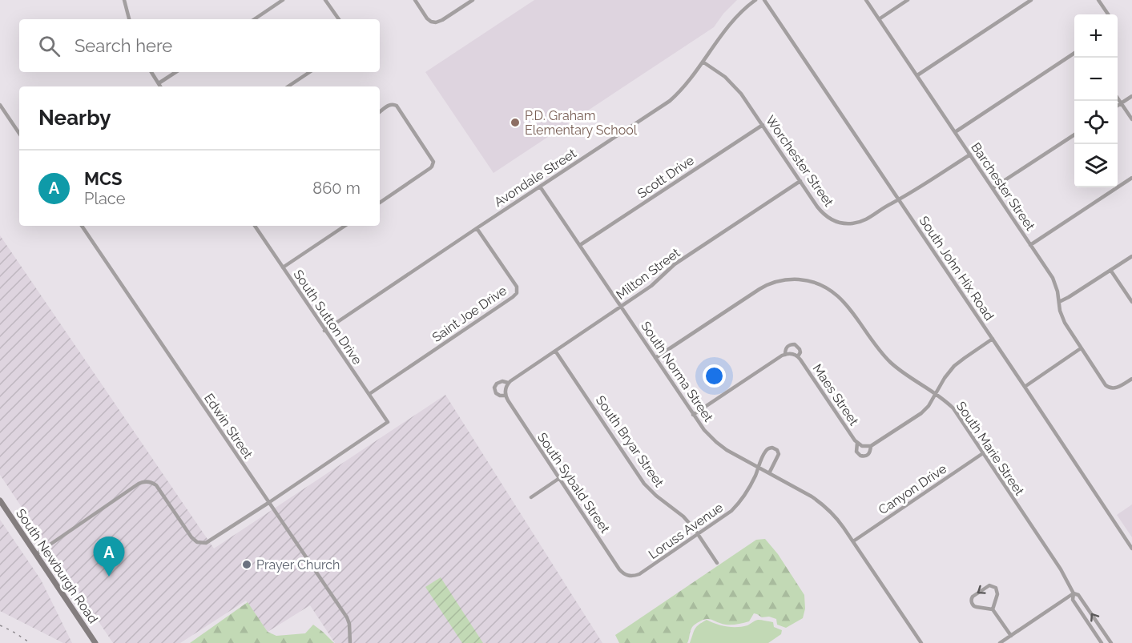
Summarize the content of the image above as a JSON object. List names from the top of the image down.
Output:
{
  "streets": {
    "main road": ["South Newburgh Road"],
    "street": [
      "Worchester Street",
      "Scott Drive",
      "Avondale Street",
      "Barchester Street",
      "South John Hix Road",
      "Milton Street",
      "Saint Joe Drive",
      "South Sutton Drive",
      "South Norma Street",
      "Maes Street",
      "Edwin Street",
      "South Bryar Street",
      "South Marie Street",
      "South Sybald Street",
      "Canyon Drive",
      "Loruss Avenue"
    ]
  },
  "crossings": [
    ["Worchester Street", "Scott Drive"],
    ["Worchester Street", "Avondale Street"],
    ["Worchester Street", "Barchester Street"],
    ["Worchester Street", "South John Hix Road"],
    ["Worchester Street", "Milton Street"],
    ["Scott Drive", "South Norma Street"],
    ["Avondale Street", "Saint Joe Drive"],
    ["Avondale Street", "South Sutton Drive"],
    ["Avondale Street", "South Norma Street"],
    ["South John Hix Road", "Maes Street"],
    ["Milton Street", "South Norma Street"],
    ["Milton Street", "South Bryar Street"],
    ["Milton Street", "South Sybald Street"],
    ["Saint Joe Drive", "South Sutton Drive"],
    ["South Sutton Drive", "Edwin Street"],
    ["South Norma Street", "Maes Street"],
    ["South Norma Street", "South Marie Street"],
    ["South Norma Street", "Canyon Drive"],
    ["South Norma Street", "Loruss Avenue"],
    ["Maes Street", "South Marie Street"],
    ["South Bryar Street", "Loruss Avenue"],
    ["South Marie Street", "Canyon Drive"],
    ["South Sybald Street", "Loruss Avenue"]
  ],
  "places": ["P.D. Graham Elementary School", "Prayer Church"],
  "page": {
    "map_buttons": ["+", "−"],
    "search": "Search here",
    "heading": "Nearby",
    "list": [
      {
        "mark": "A",
        "name": "MCS",
        "note": "Place",
        "value": "860 m"
      }
    ],
    "pins": "A"
  }
}
